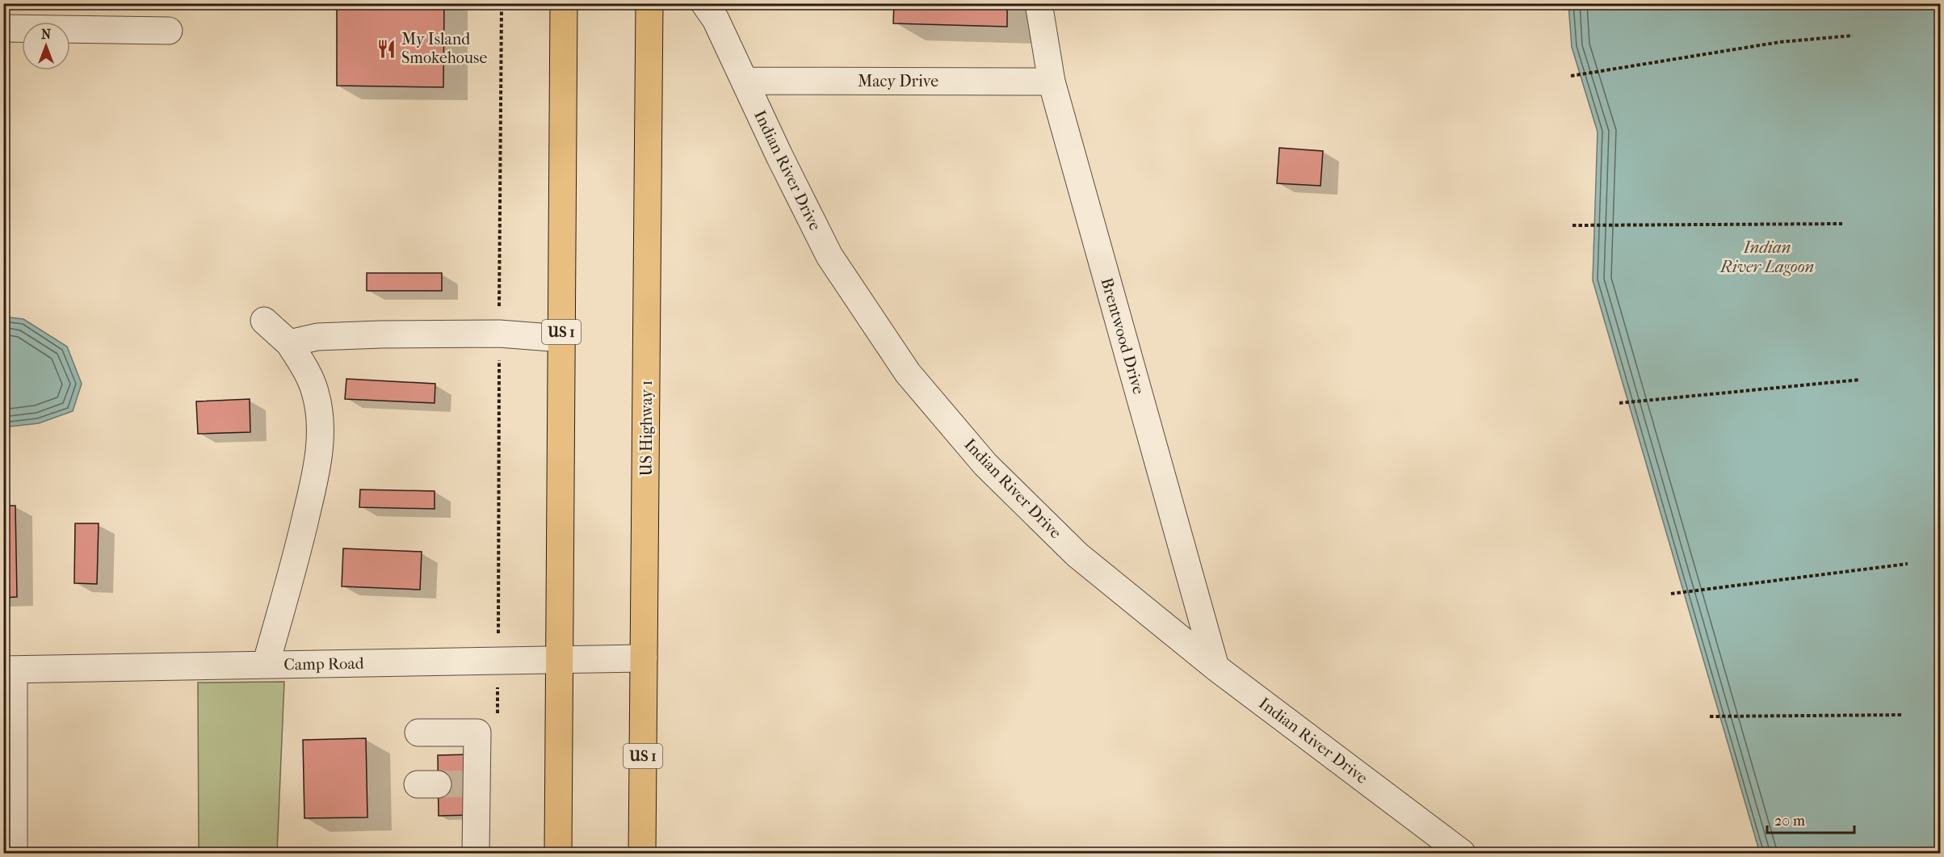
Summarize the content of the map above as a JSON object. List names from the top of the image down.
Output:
{
  "streets": {
    "main road": ["US 1", "US Highway 1"],
    "street": [
      "Macy Drive",
      "Indian River Drive",
      "Brentwood Drive",
      "Camp Road"
    ]
  },
  "crossings": [
    ["Macy Drive", "Indian River Drive"],
    ["Macy Drive", "Brentwood Drive"],
    ["Indian River Drive", "Brentwood Drive"],
    ["US 1", "Camp Road"],
    ["US Highway 1", "Camp Road"]
  ],
  "water": ["Indian River Lagoon"],
  "places": {
    "restaurant": ["My Island Smokehouse"]
  },
  "scale_bar": "20 m",
  "north": "top"
}
